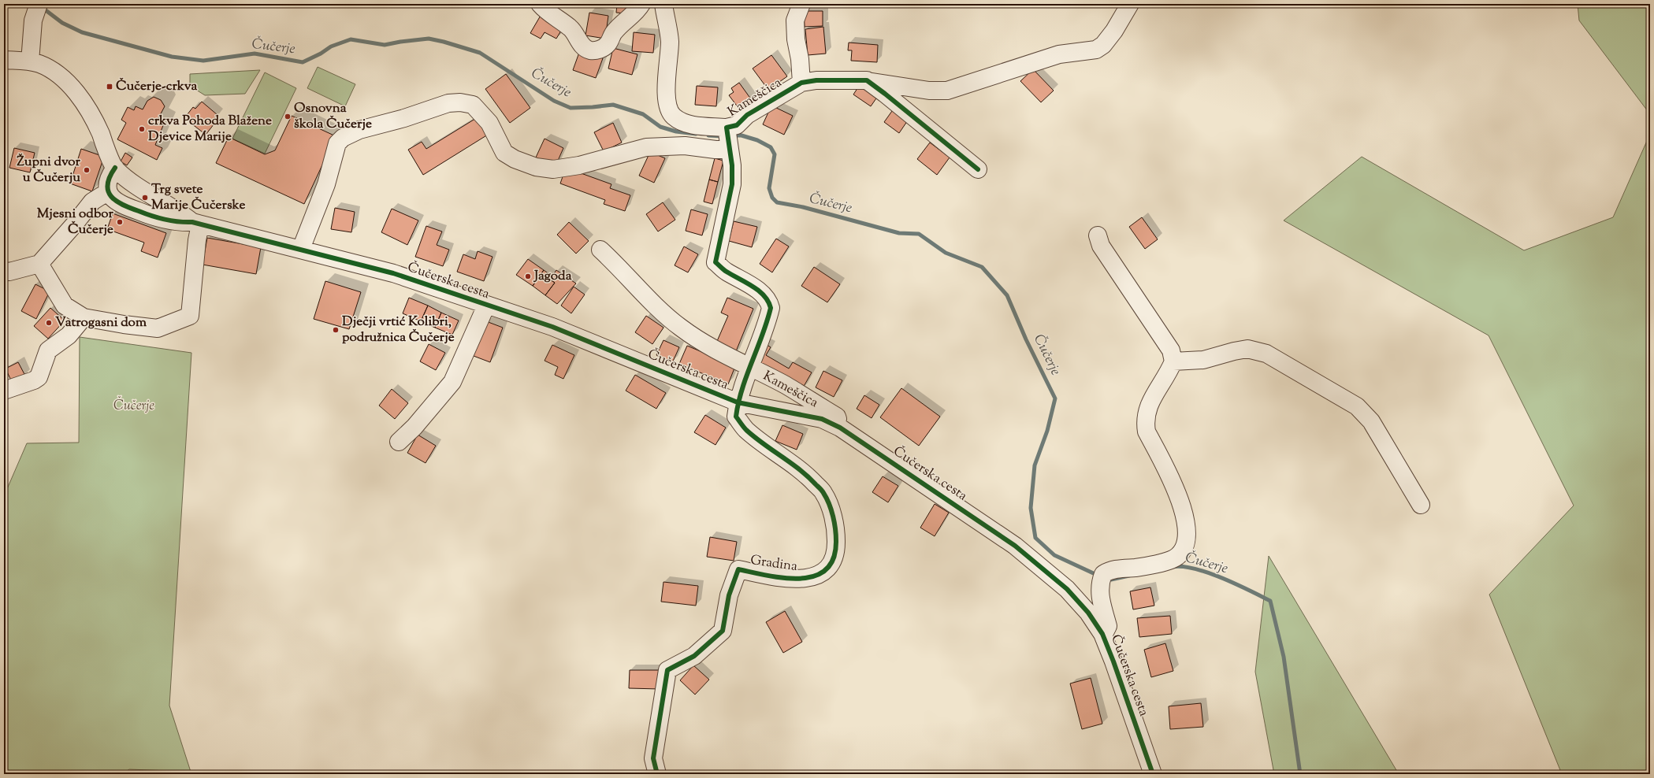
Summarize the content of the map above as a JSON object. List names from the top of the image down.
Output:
{
  "streets": {
    "street": ["Kameščica", "Čučerska cesta", "Gradina"]
  },
  "crossings": [
    ["Kameščica", "Čučerska cesta"],
    ["Kameščica", "Gradina"],
    ["Čučerska cesta", "Gradina"]
  ],
  "water": ["Čučerje"],
  "parks": ["Čučerje"],
  "places": {
    "transit": ["Čučerje-crkva"],
    "other": [
      "Osnovna škola Čučerje",
      "crkva Pohoda Blažene Djevice Marije",
      "Župni dvor u Čučerju",
      "Trg svete Marije Čučerske",
      "Mjesni odbor Čučerje",
      "Jagoda",
      "Vatrogasni dom",
      "Dječji vrtić Kolibri, podružnica Čučerje"
    ]
  }
}
